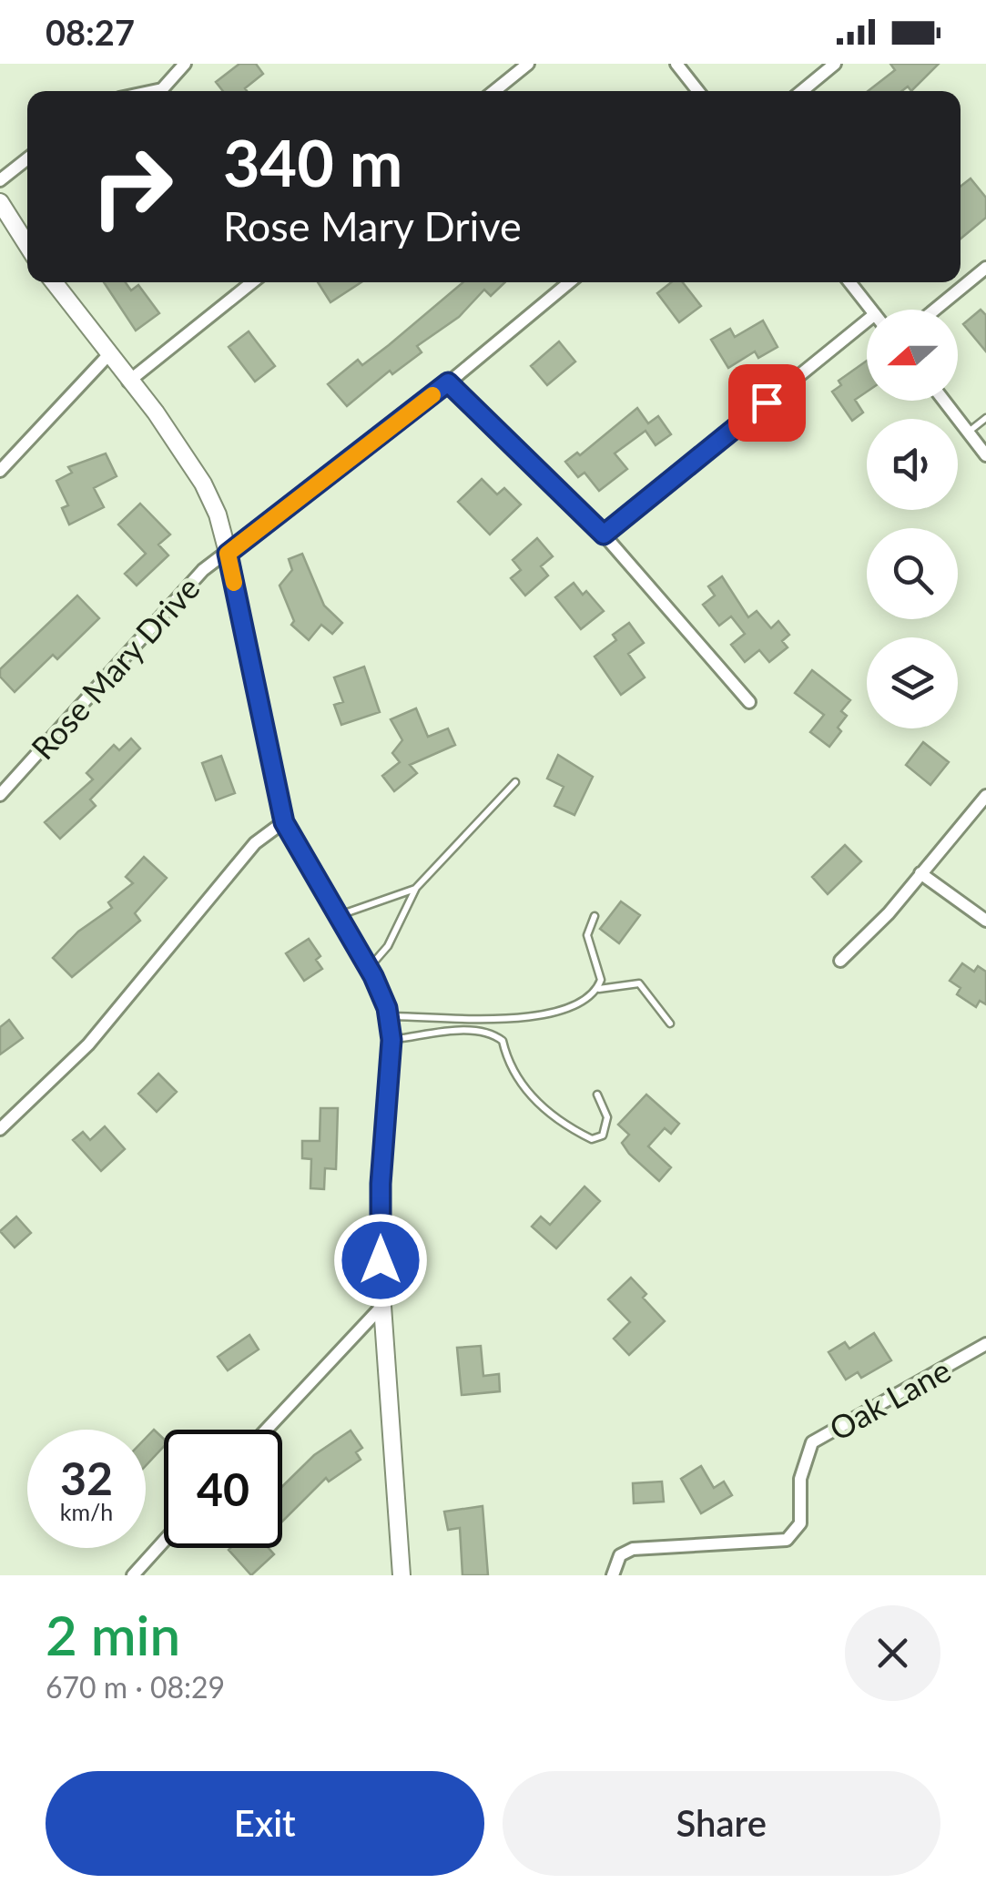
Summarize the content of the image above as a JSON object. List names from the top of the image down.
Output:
{
  "streets": {
    "street": ["Rose Mary Drive", "Oak Lane"]
  },
  "north": "left",
  "page": {
    "status": "08:27",
    "turn": ["340 m", "Rose Mary Drive"],
    "speed": "32 km/h",
    "limit": "40",
    "heading": ["2 min", "670 m · 08:29"],
    "buttons": ["Exit", "Share"]
  }
}
